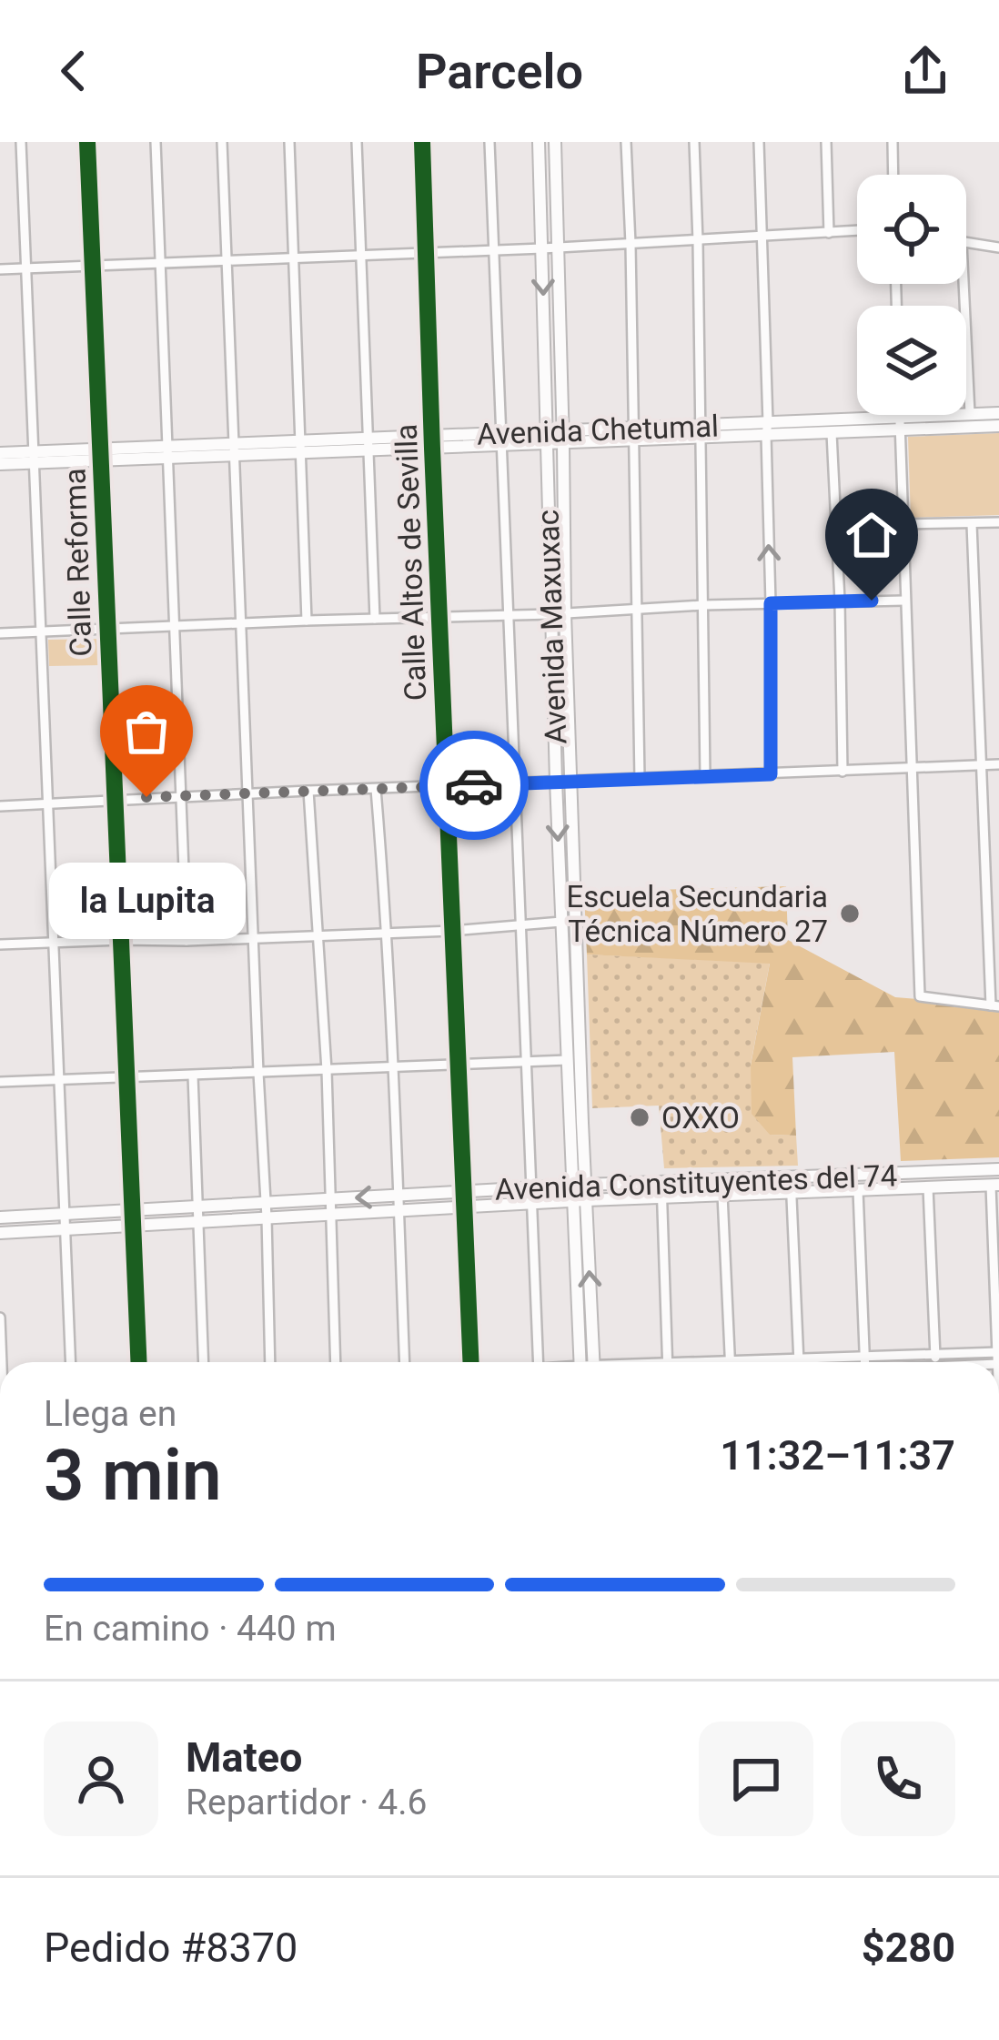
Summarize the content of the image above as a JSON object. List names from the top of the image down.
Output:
{
  "streets": {
    "main road": ["Avenida Chetumal", "Avenida Maxuxac", "Avenida Constituyentes del 74"],
    "street": ["Calle Reforma", "Calle Altos de Sevilla"]
  },
  "crossings": [
    ["Avenida Chetumal", "Calle Reforma"],
    ["Avenida Chetumal", "Calle Altos de Sevilla"],
    ["Avenida Chetumal", "Avenida Maxuxac"],
    ["Calle Reforma", "Avenida Constituyentes del 74"],
    ["Calle Altos de Sevilla", "Avenida Constituyentes del 74"],
    ["Avenida Maxuxac", "Avenida Constituyentes del 74"]
  ],
  "places": ["la Lupita", "Escuela Secundaria Técnica Número 27", "OXXO"],
  "page": {
    "header": "Parcelo",
    "bubble": "la Lupita",
    "heading": ["3 min", "Llega en", "11:32–11:37"],
    "panel": [
      "Mateo",
      "Repartidor · 4.6",
      "Pedido #8370",
      "$280"
    ],
    "bar": "En camino · 440 m"
  }
}
